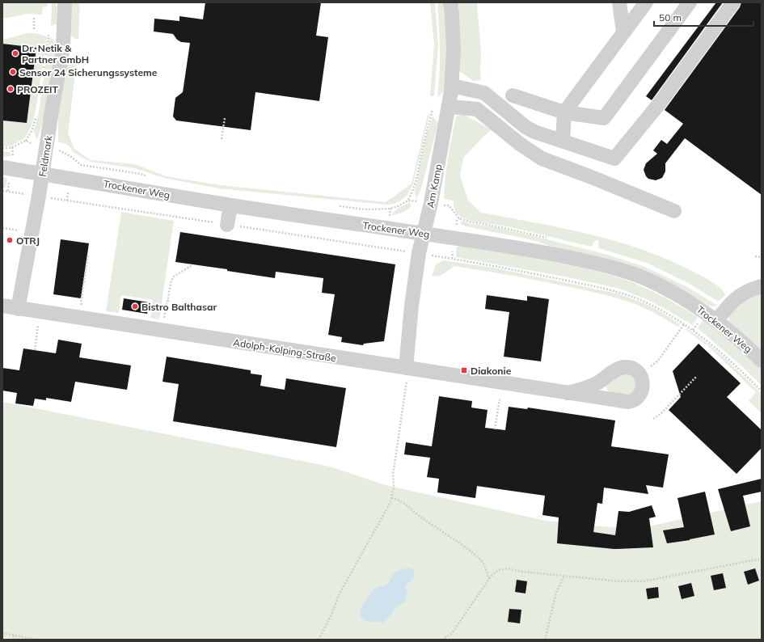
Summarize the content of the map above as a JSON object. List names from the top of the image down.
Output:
{
  "streets": {
    "street": [
      "Feldmark",
      "Am Kamp",
      "Trockener Weg",
      "Adolph-Kolping-Straße"
    ]
  },
  "crossings": [
    ["Feldmark", "Trockener Weg"],
    ["Feldmark", "Adolph-Kolping-Straße"],
    ["Am Kamp", "Trockener Weg"],
    ["Am Kamp", "Adolph-Kolping-Straße"]
  ],
  "places": {
    "other": [
      "Dr. Netik & Partner GmbH",
      "Sensor 24 Sicherungssysteme",
      "PROZEIT",
      "OTRJ",
      "Bistro Balthasar"
    ],
    "transit": ["Diakonie"]
  },
  "scale_bar": "50 m"
}
